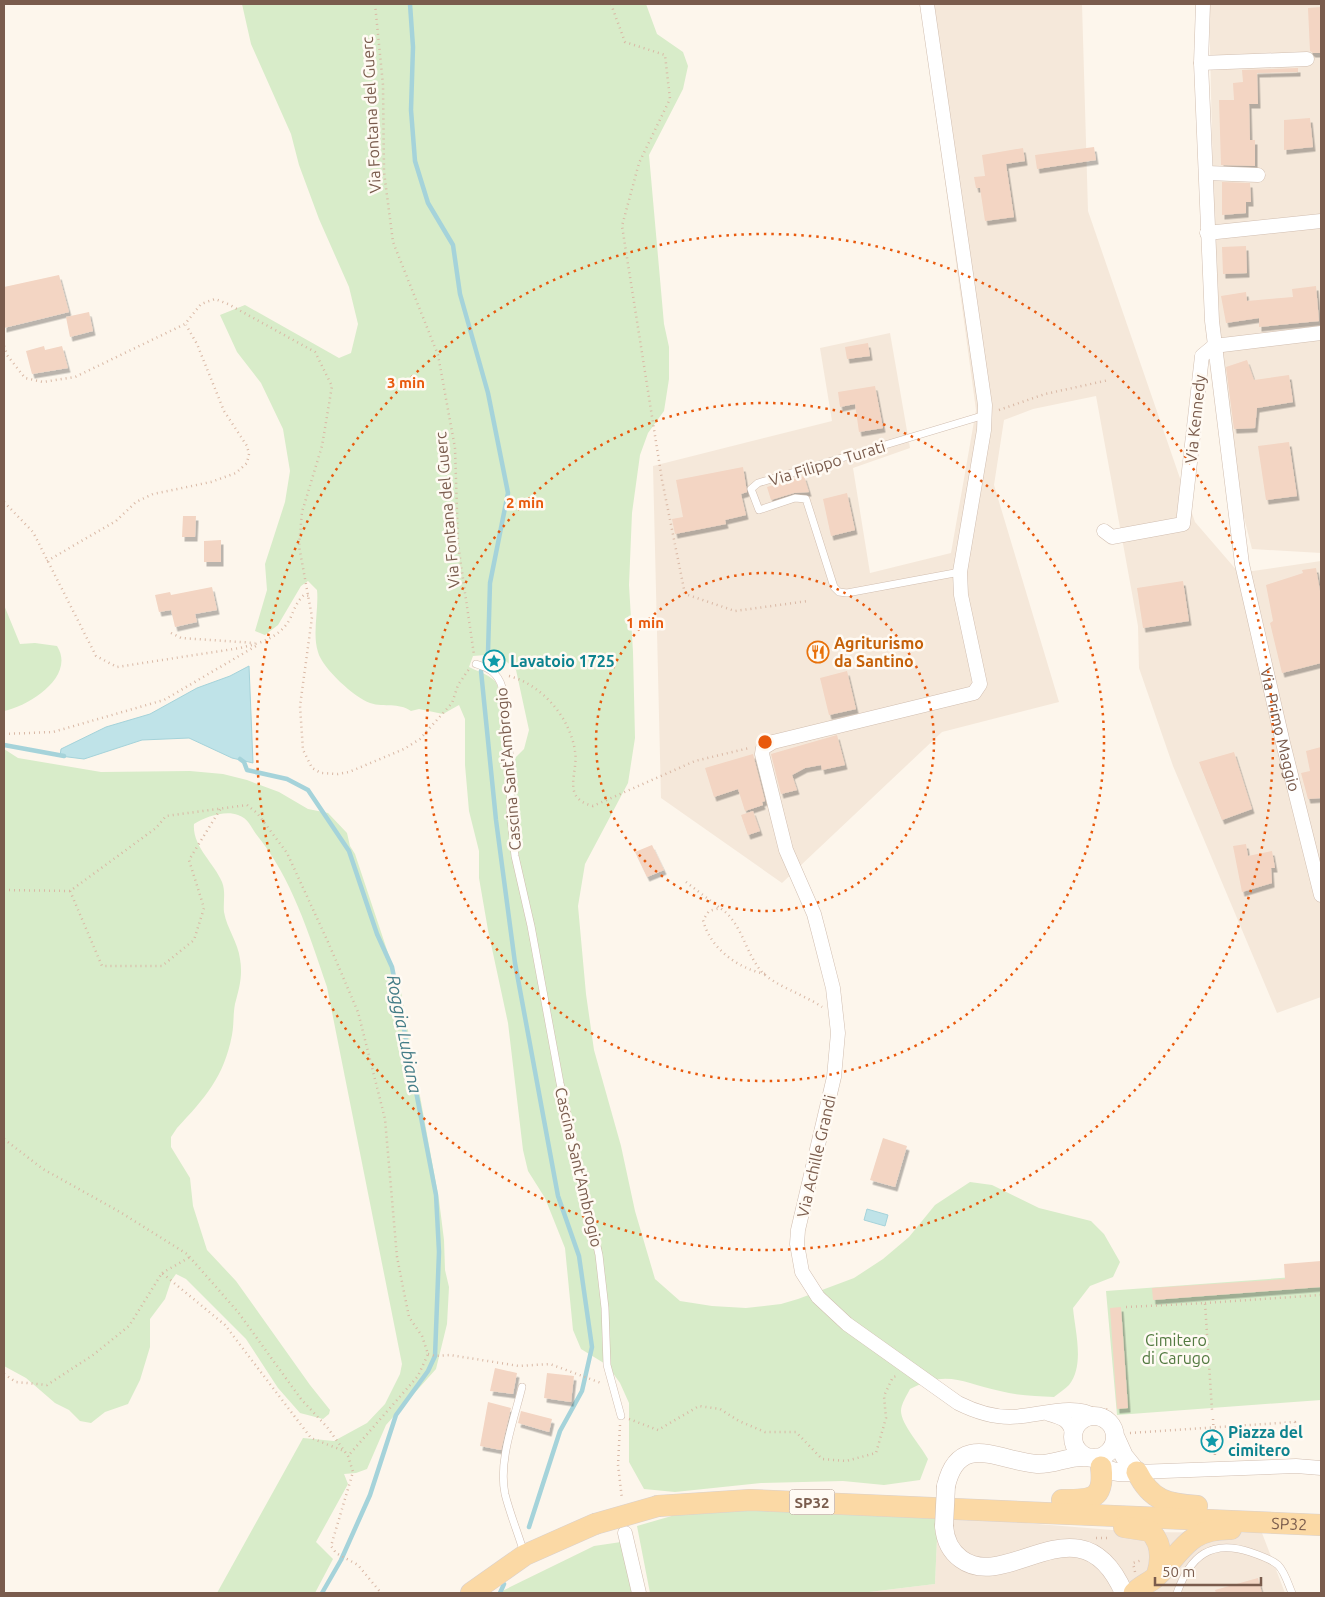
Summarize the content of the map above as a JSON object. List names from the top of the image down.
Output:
{
  "streets": {
    "main road": ["SP32"],
    "street": ["Via Kennedy", "Via Primo Maggio", "Via Achille Grandi"],
    "lane": ["Via Filippo Turati", "Cascina Sant'Ambrogio"],
    "path": ["Via Fontana del Guerc"]
  },
  "crossings": [
    ["Via Fontana del Guerc", "Cascina Sant'Ambrogio"],
    ["Via Kennedy", "Via Primo Maggio"]
  ],
  "water": ["Roggia Lubiana"],
  "parks": ["Cimitero di Carugo"],
  "places": {
    "restaurant": ["Agriturismo da Santino"],
    "place": ["Lavatoio 1725", "Piazza del cimitero"]
  },
  "scale_bar": "50 m",
  "rings": ["3 min", "2 min", "1 min"]
}
